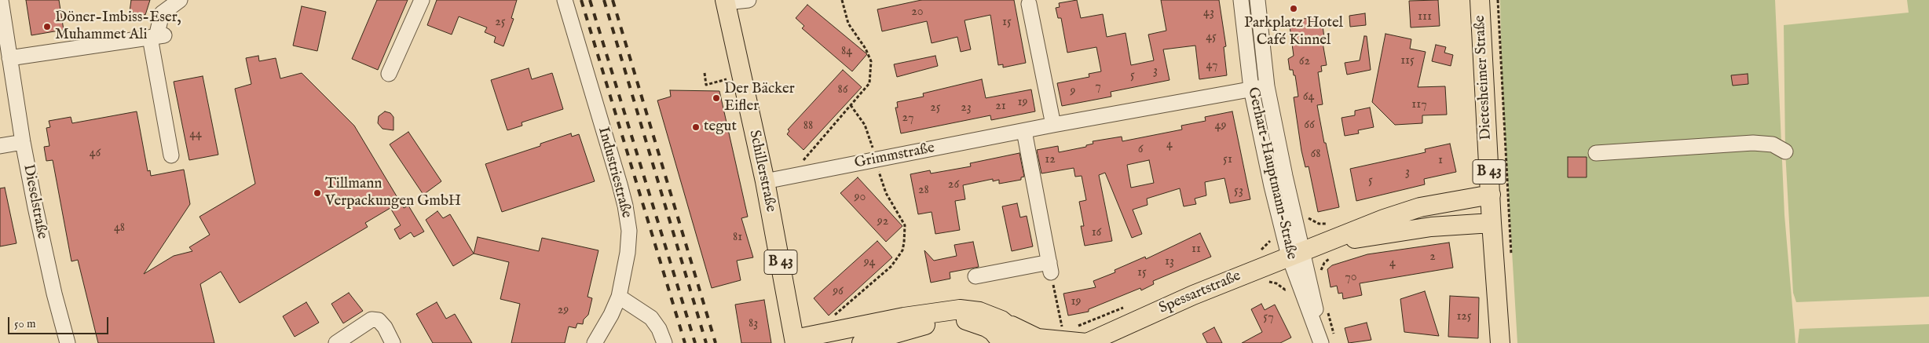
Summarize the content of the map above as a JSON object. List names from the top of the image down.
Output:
{
  "streets": {
    "main road": [
      "Dietesheimer Straße",
      "Schillerstraße",
      "B 43",
      "Spessartstraße"
    ],
    "street": [
      "Grimmstraße",
      "Industriestraße",
      "Gerhart-Hauptmann-Straße",
      "Dieselstraße"
    ]
  },
  "crossings": [
    ["Dietesheimer Straße", "Spessartstraße"],
    ["Grimmstraße", "Schillerstraße"],
    ["Grimmstraße", "Gerhart-Hauptmann-Straße"],
    ["Gerhart-Hauptmann-Straße", "Spessartstraße"]
  ],
  "places": [
    "Parkplatz Hotel Café Kinnel",
    "Döner-Imbiss-Eser, Muhammet Ali",
    "Der Bäcker Eifler",
    "tegut",
    "Tillmann Verpackungen GmbH"
  ],
  "house_numbers": [
    "20",
    "43",
    "111",
    "25",
    "15",
    "45",
    "84",
    "115",
    "62",
    "47",
    "3",
    "5",
    "7",
    "86",
    "9",
    "64",
    "19",
    "117",
    "21",
    "25",
    "23",
    "27",
    "66",
    "88",
    "49",
    "44",
    "4",
    "6",
    "46",
    "68",
    "12",
    "51",
    "1",
    "3",
    "5",
    "26",
    "28",
    "53",
    "90",
    "92",
    "48",
    "16",
    "81",
    "11",
    "2",
    "13",
    "94",
    "4",
    "15",
    "70",
    "96",
    "19",
    "29",
    "125",
    "57",
    "83"
  ],
  "scale_bar": "50 m"
}
